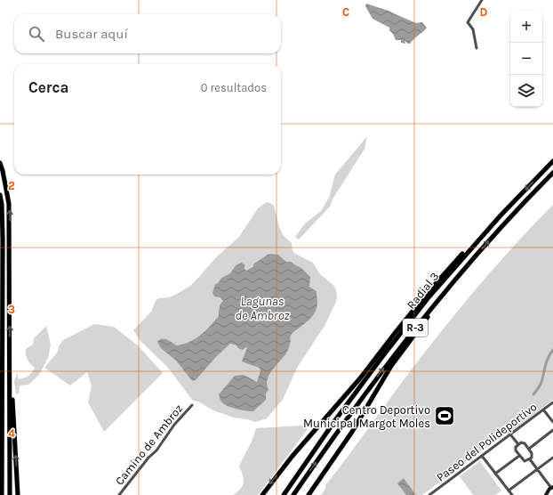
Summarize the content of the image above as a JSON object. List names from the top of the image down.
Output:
{
  "streets": {
    "highway": ["Radial 3", "R-3"],
    "street": ["Paseo del Polideportivo", "Camino de Ambroz"]
  },
  "water": ["Lagunas de Ambroz"],
  "places": {
    "sports": ["Centro Deportivo Municipal Margot Moles"]
  },
  "page": {
    "map_buttons": ["+", "−"],
    "search": "Buscar aquí",
    "heading": ["Cerca", "0 resultados"]
  },
  "grid": {
    "columns": ["C", "D"],
    "rows": ["2", "3", "4"]
  }
}
